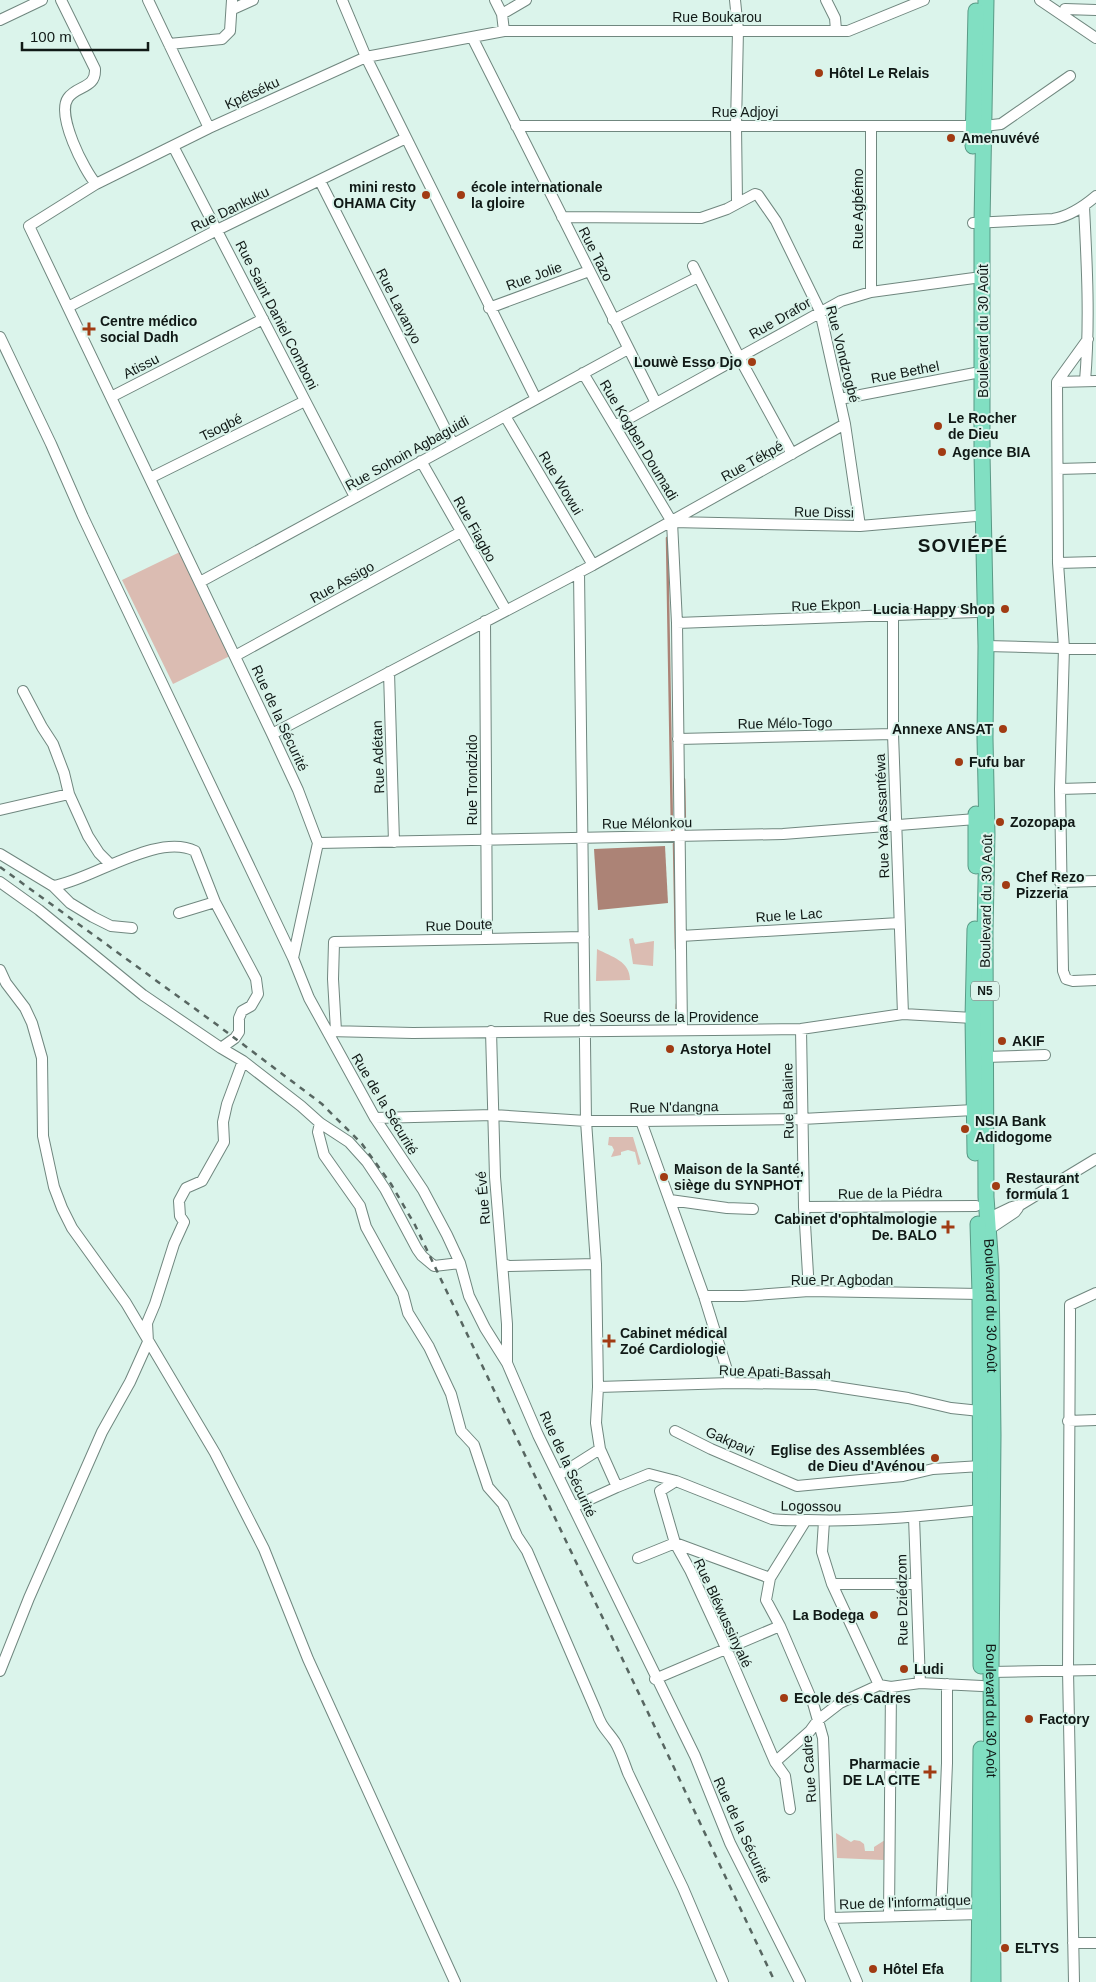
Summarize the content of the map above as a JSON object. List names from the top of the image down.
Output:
{
  "streets": {
    "highway": ["Boulevard du 30 Août", "N5"],
    "street": [
      "Rue Boukarou",
      "Kpétséku",
      "Rue Adjoyi",
      "Rue Dankuku",
      "Rue Agbémo",
      "Rue Tazo",
      "Rue Jolie",
      "Rue Lavanyo",
      "Rue Saint Daniel Comboni",
      "Rue Drafor",
      "Rue Vondzogbé",
      "Atissu",
      "Rue Bethel",
      "Tsogbé",
      "Rue Kogben Doumadi",
      "Rue Sohoin Agbaguidi",
      "Rue Tékpé",
      "Rue Wowui",
      "Rue Dissi",
      "Rue Fiagbo",
      "Rue Assigo",
      "Rue Ekpon",
      "Rue de la Sécurité",
      "Rue Mélo-Togo",
      "Rue Adétan",
      "Rue Trondzido",
      "Rue Yaa Assantéwa",
      "Rue Mélonkou",
      "Rue le Lac",
      "Rue Doute",
      "Rue des Soeurss de la Providence",
      "Rue Balaine",
      "Rue N'dangna",
      "Rue de la Piédra",
      "Rue Évé",
      "Rue Pr Agbodan",
      "Rue Apati-Bassah",
      "Gakpavi",
      "Logossou",
      "Rue Dziédzom",
      "Rue Bléwussinyalé",
      "Rue Cadre",
      "Rue de l'informatique"
    ]
  },
  "crossings": [
    ["Rue Boukarou", "Kpétséku"],
    ["Kpétséku", "Rue Tazo"],
    ["Kpétséku", "Rue Saint Daniel Comboni"],
    ["Kpétséku", "Rue de la Sécurité"],
    ["Rue Adjoyi", "Rue Agbémo"],
    ["Rue Adjoyi", "Rue Tazo"],
    ["Rue Adjoyi", "Boulevard du 30 Août"],
    ["Rue Dankuku", "Rue Lavanyo"],
    ["Rue Dankuku", "Rue Saint Daniel Comboni"],
    ["Rue Dankuku", "Rue de la Sécurité"],
    ["Rue Agbémo", "Rue Drafor"],
    ["Rue Tazo", "Rue Jolie"],
    ["Rue Tazo", "Rue Drafor"],
    ["Rue Tazo", "Rue Sohoin Agbaguidi"],
    ["Rue Lavanyo", "Rue Sohoin Agbaguidi"],
    ["Rue Saint Daniel Comboni", "Atissu"],
    ["Rue Saint Daniel Comboni", "Tsogbé"],
    ["Rue Saint Daniel Comboni", "Rue Sohoin Agbaguidi"],
    ["Rue Drafor", "Boulevard du 30 Août"],
    ["Rue Drafor", "Rue Vondzogbé"],
    ["Rue Drafor", "Rue Kogben Doumadi"],
    ["Boulevard du 30 Août", "Rue Bethel"],
    ["Boulevard du 30 Août", "Rue Dissi"],
    ["Boulevard du 30 Août", "Rue Ekpon"],
    ["Boulevard du 30 Août", "Rue Mélonkou"],
    ["Boulevard du 30 Août", "Rue des Soeurss de la Providence"],
    ["Boulevard du 30 Août", "Rue N'dangna"],
    ["Boulevard du 30 Août", "Rue de la Piédra"],
    ["Boulevard du 30 Août", "Rue Pr Agbodan"],
    ["Boulevard du 30 Août", "Rue Apati-Bassah"],
    ["Boulevard du 30 Août", "Gakpavi"],
    ["Boulevard du 30 Août", "Logossou"],
    ["Boulevard du 30 Août", "Rue de l'informatique"],
    ["Rue Vondzogbé", "Rue Bethel"],
    ["Rue Vondzogbé", "Rue Tékpé"],
    ["Rue Vondzogbé", "Rue Dissi"],
    ["Atissu", "Rue de la Sécurité"],
    ["Tsogbé", "Rue de la Sécurité"],
    ["Rue Kogben Doumadi", "Rue Sohoin Agbaguidi"],
    ["Rue Kogben Doumadi", "Rue Tékpé"],
    ["Rue Kogben Doumadi", "Rue Dissi"],
    ["Rue Sohoin Agbaguidi", "Rue Wowui"],
    ["Rue Sohoin Agbaguidi", "Rue Fiagbo"],
    ["Rue Sohoin Agbaguidi", "Rue de la Sécurité"],
    ["Rue Tékpé", "Rue Wowui"],
    ["Rue Tékpé", "Rue Dissi"],
    ["Rue Tékpé", "Rue Fiagbo"],
    ["Rue Tékpé", "Rue de la Sécurité"],
    ["Rue Tékpé", "Rue Adétan"],
    ["Rue Tékpé", "Rue Trondzido"],
    ["Rue Fiagbo", "Rue Assigo"],
    ["Rue Assigo", "Rue de la Sécurité"],
    ["Rue Ekpon", "Rue Yaa Assantéwa"],
    ["Rue de la Sécurité", "Rue Mélonkou"],
    ["Rue de la Sécurité", "Rue Doute"],
    ["Rue de la Sécurité", "Rue des Soeurss de la Providence"],
    ["Rue de la Sécurité", "Rue N'dangna"],
    ["Rue de la Sécurité", "Rue Évé"],
    ["Rue Mélo-Togo", "Rue Yaa Assantéwa"],
    ["Rue Adétan", "Rue Mélonkou"],
    ["Rue Trondzido", "Rue Mélonkou"],
    ["Rue Trondzido", "Rue Doute"],
    ["Rue Yaa Assantéwa", "Rue Mélonkou"],
    ["Rue Yaa Assantéwa", "Rue le Lac"],
    ["Rue Yaa Assantéwa", "Rue des Soeurss de la Providence"],
    ["Rue Doute", "Rue des Soeurss de la Providence"],
    ["Rue des Soeurss de la Providence", "Rue Balaine"],
    ["Rue des Soeurss de la Providence", "Rue Évé"],
    ["Rue Balaine", "Rue N'dangna"],
    ["Rue Balaine", "Rue de la Piédra"],
    ["Rue Balaine", "Rue Pr Agbodan"],
    ["Rue N'dangna", "Rue Évé"],
    ["Logossou", "Rue Dziédzom"],
    ["Logossou", "Rue Bléwussinyalé"],
    ["Logossou", "Rue Cadre"],
    ["Rue Cadre", "Rue de l'informatique"]
  ],
  "districts": ["SOVIÉPÉ"],
  "places": {
    "other": [
      "Hôtel Le Relais",
      "Amenuvévé",
      "mini resto OHAMA City",
      "école internationale la gloire",
      "Louwè Esso Djo",
      "Le Rocher de Dieu",
      "Agence BIA",
      "Lucia Happy Shop",
      "Annexe ANSAT",
      "Fufu bar",
      "Zozopapa",
      "Chef Rezo Pizzeria",
      "AKIF",
      "Astorya Hotel",
      "NSIA Bank Adidogome",
      "Maison de la Santé, siège du SYNPHOT",
      "Restaurant formula 1",
      "Eglise des Assemblées de Dieu d'Avénou",
      "La Bodega",
      "Ludi",
      "Ecole des Cadres",
      "Factory",
      "ELTYS",
      "Hôtel Efa"
    ],
    "health": [
      "Centre médico social Dadh",
      "Cabinet d'ophtalmologie De. BALO",
      "Cabinet médical Zoé Cardiologie",
      "Pharmacie DE LA CITE"
    ]
  },
  "scale_bar": "100 m"
}
